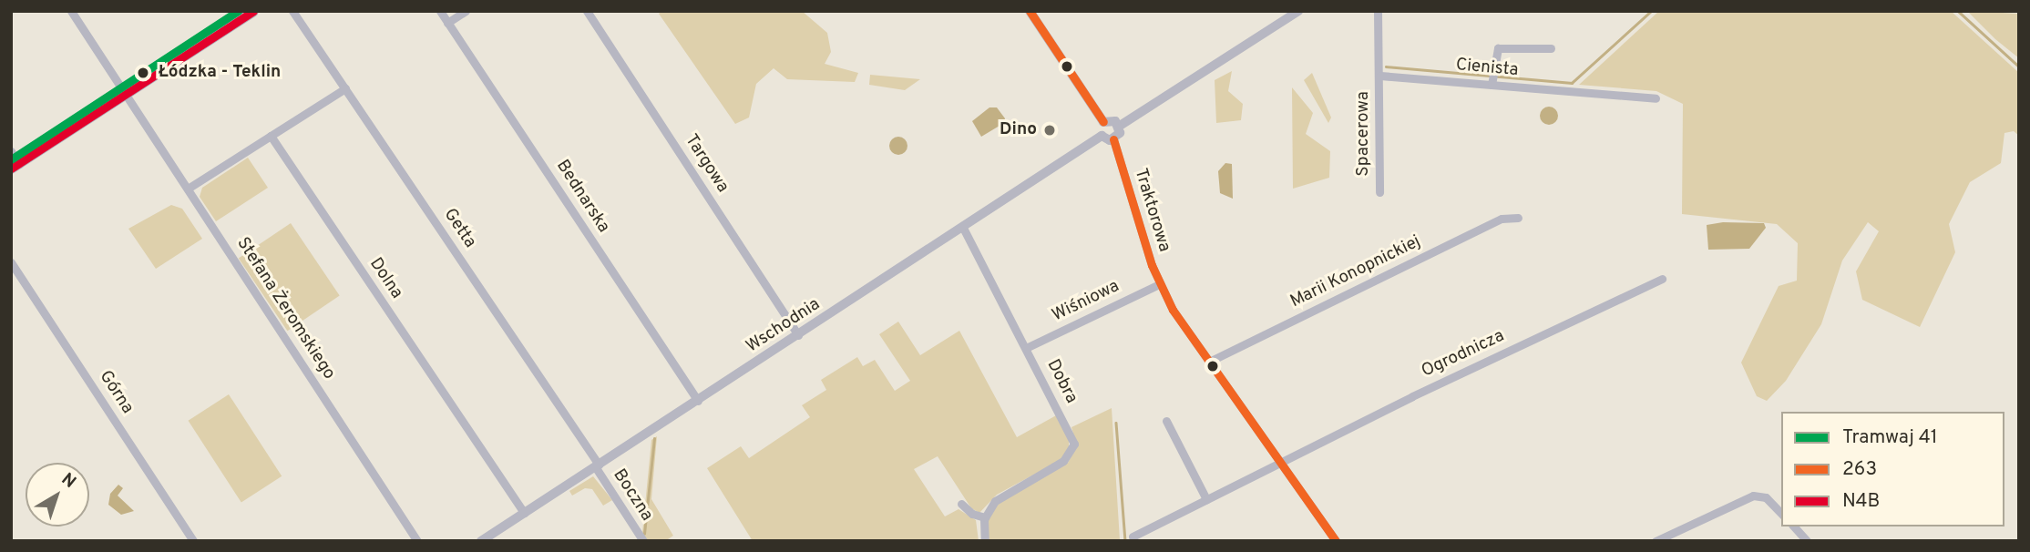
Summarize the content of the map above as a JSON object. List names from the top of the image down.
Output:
{
  "streets": {
    "street": [
      "Cienista",
      "Spacerowa",
      "Targowa",
      "Bednarska",
      "Traktorowa",
      "Getta",
      "Marii Konopnickiej",
      "Dolna",
      "Wiśniowa",
      "Stefana Żeromskiego",
      "Wschodnia",
      "Ogrodnicza",
      "Dobra",
      "Górna",
      "Boczna"
    ]
  },
  "crossings": [
    ["Cienista", "Spacerowa"],
    ["Targowa", "Wschodnia"],
    ["Bednarska", "Wschodnia"],
    ["Traktorowa", "Marii Konopnickiej"],
    ["Traktorowa", "Wiśniowa"],
    ["Traktorowa", "Ogrodnicza"],
    ["Getta", "Wschodnia"],
    ["Getta", "Boczna"],
    ["Dolna", "Wschodnia"],
    ["Wiśniowa", "Dobra"],
    ["Wschodnia", "Dobra"],
    ["Wschodnia", "Boczna"]
  ],
  "places": ["Łódzka - Teklin", "Dino"],
  "lines": ["tram line 41", "transit line 263", "transit line N4B"],
  "legend": ["Tramwaj 41", "263", "N4B"],
  "north": "top right"
}
